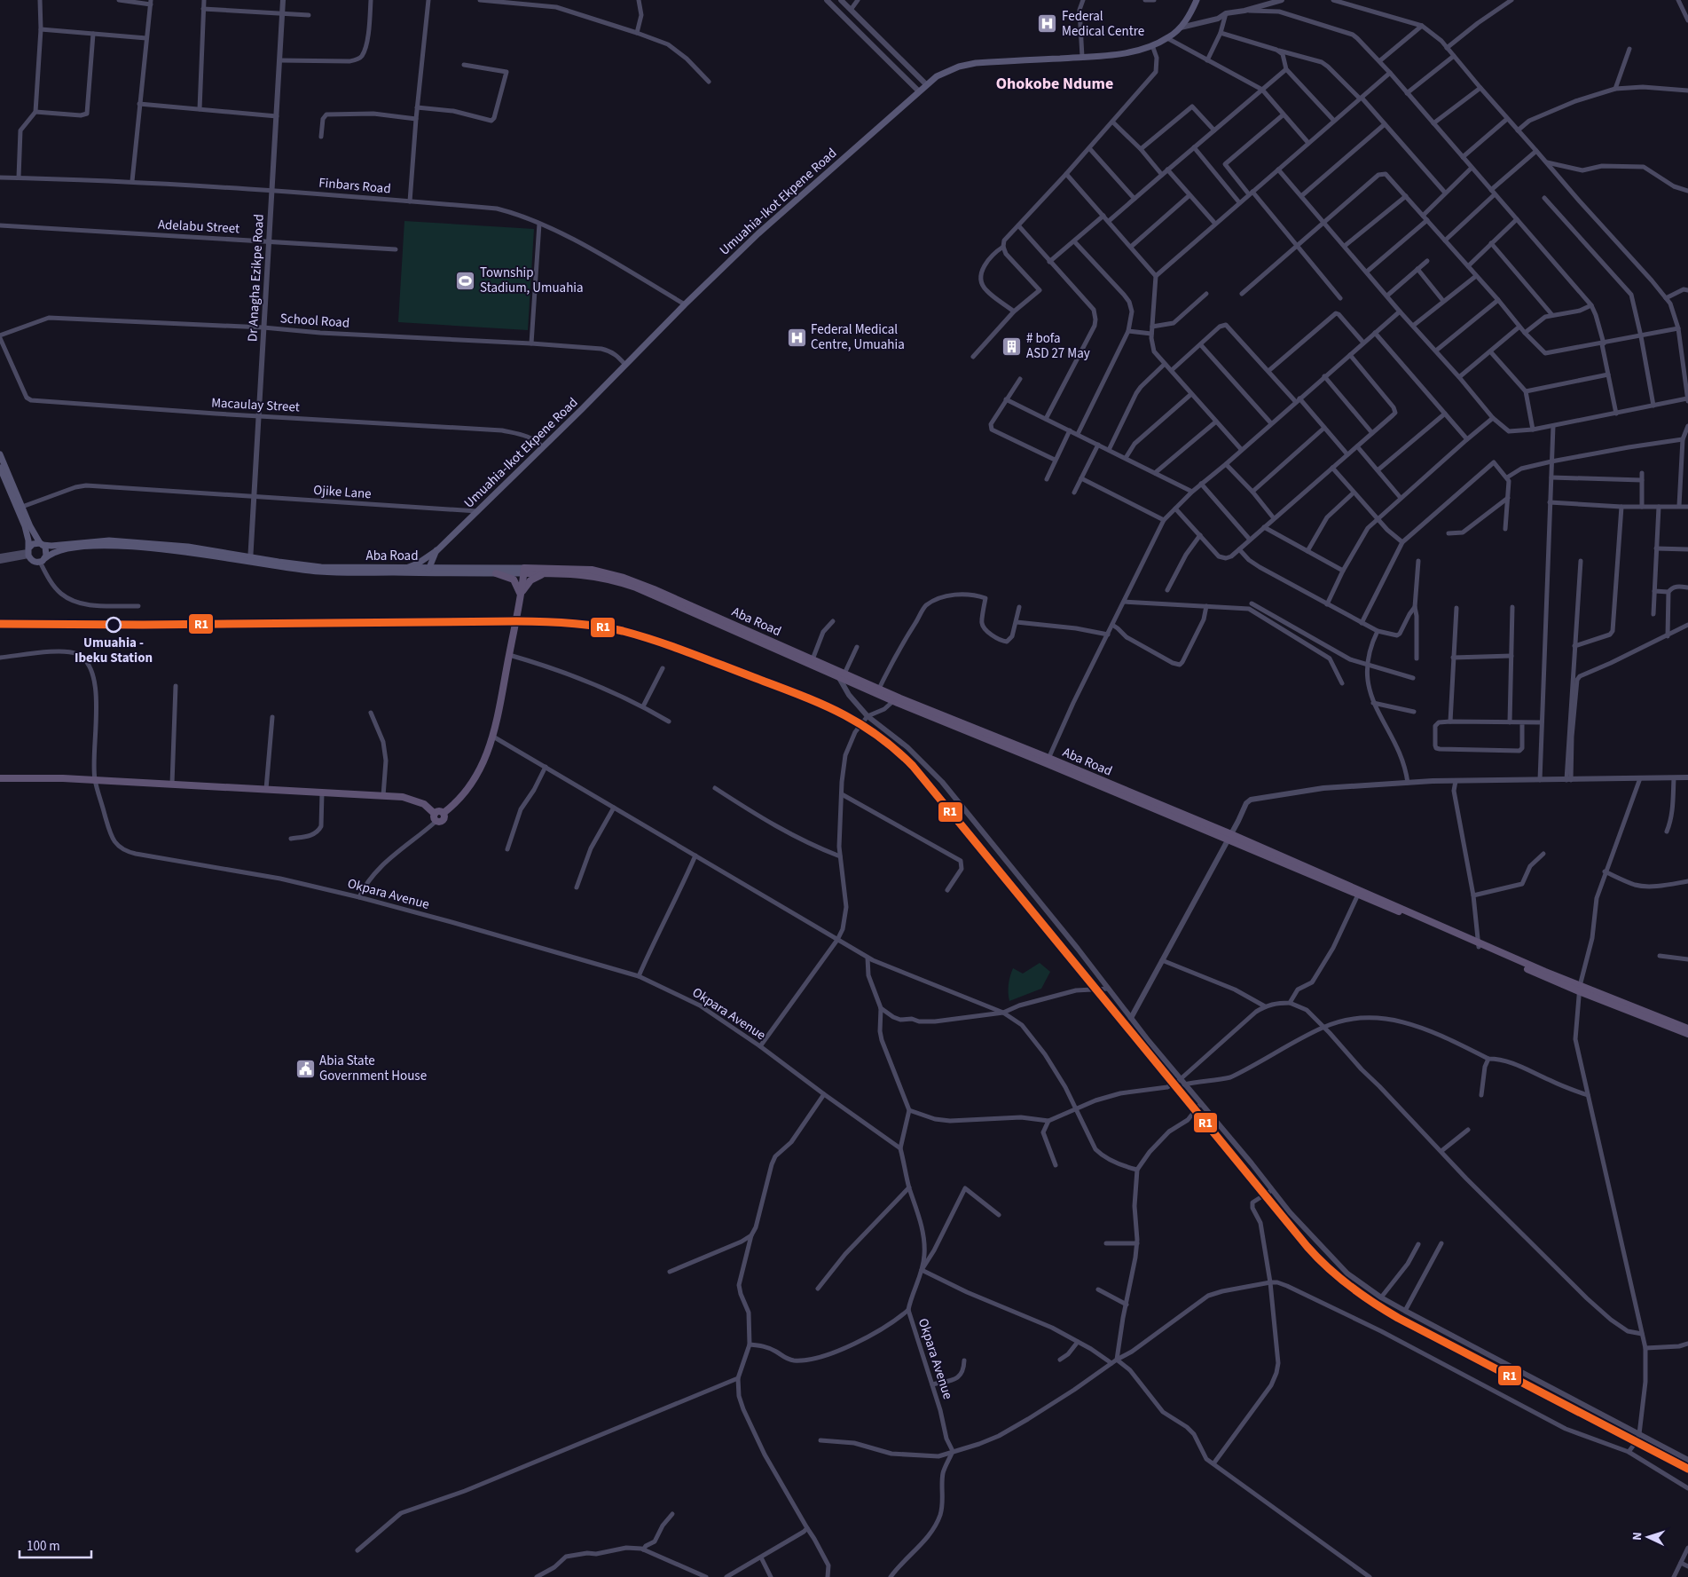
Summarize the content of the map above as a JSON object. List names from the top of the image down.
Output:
{
  "streets": {
    "main road": ["Umuahia-Ikot Ekpene Road", "Aba Road"],
    "street": [
      "Finbars Road",
      "Adelabu Street",
      "Dr Anagha Ezikpe Road",
      "School Road",
      "Macaulay Street",
      "Ojike Lane",
      "Okpara Avenue"
    ]
  },
  "crossings": [
    ["Finbars Road", "Umuahia-Ikot Ekpene Road"],
    ["Finbars Road", "Dr Anagha Ezikpe Road"],
    ["Umuahia-Ikot Ekpene Road", "School Road"],
    ["Umuahia-Ikot Ekpene Road", "Macaulay Street"],
    ["Umuahia-Ikot Ekpene Road", "Ojike Lane"],
    ["Adelabu Street", "Dr Anagha Ezikpe Road"],
    ["Dr Anagha Ezikpe Road", "School Road"],
    ["Dr Anagha Ezikpe Road", "Macaulay Street"],
    ["Dr Anagha Ezikpe Road", "Ojike Lane"],
    ["Dr Anagha Ezikpe Road", "Aba Road"],
    ["School Road", "Macaulay Street"]
  ],
  "districts": ["Ohokobe Ndume"],
  "places": {
    "hospital": ["Federal Medical Centre", "Federal Medical Centre, Umuahia"],
    "sports": ["Township Stadium, Umuahia"],
    "building": ["# bofa ASD 27 May"],
    "other": ["Umuahia - Ibeku Station"],
    "public building": ["Abia State Government House"]
  },
  "lines": ["transit line R1"],
  "scale_bar": "100 m",
  "north": "left"
}
